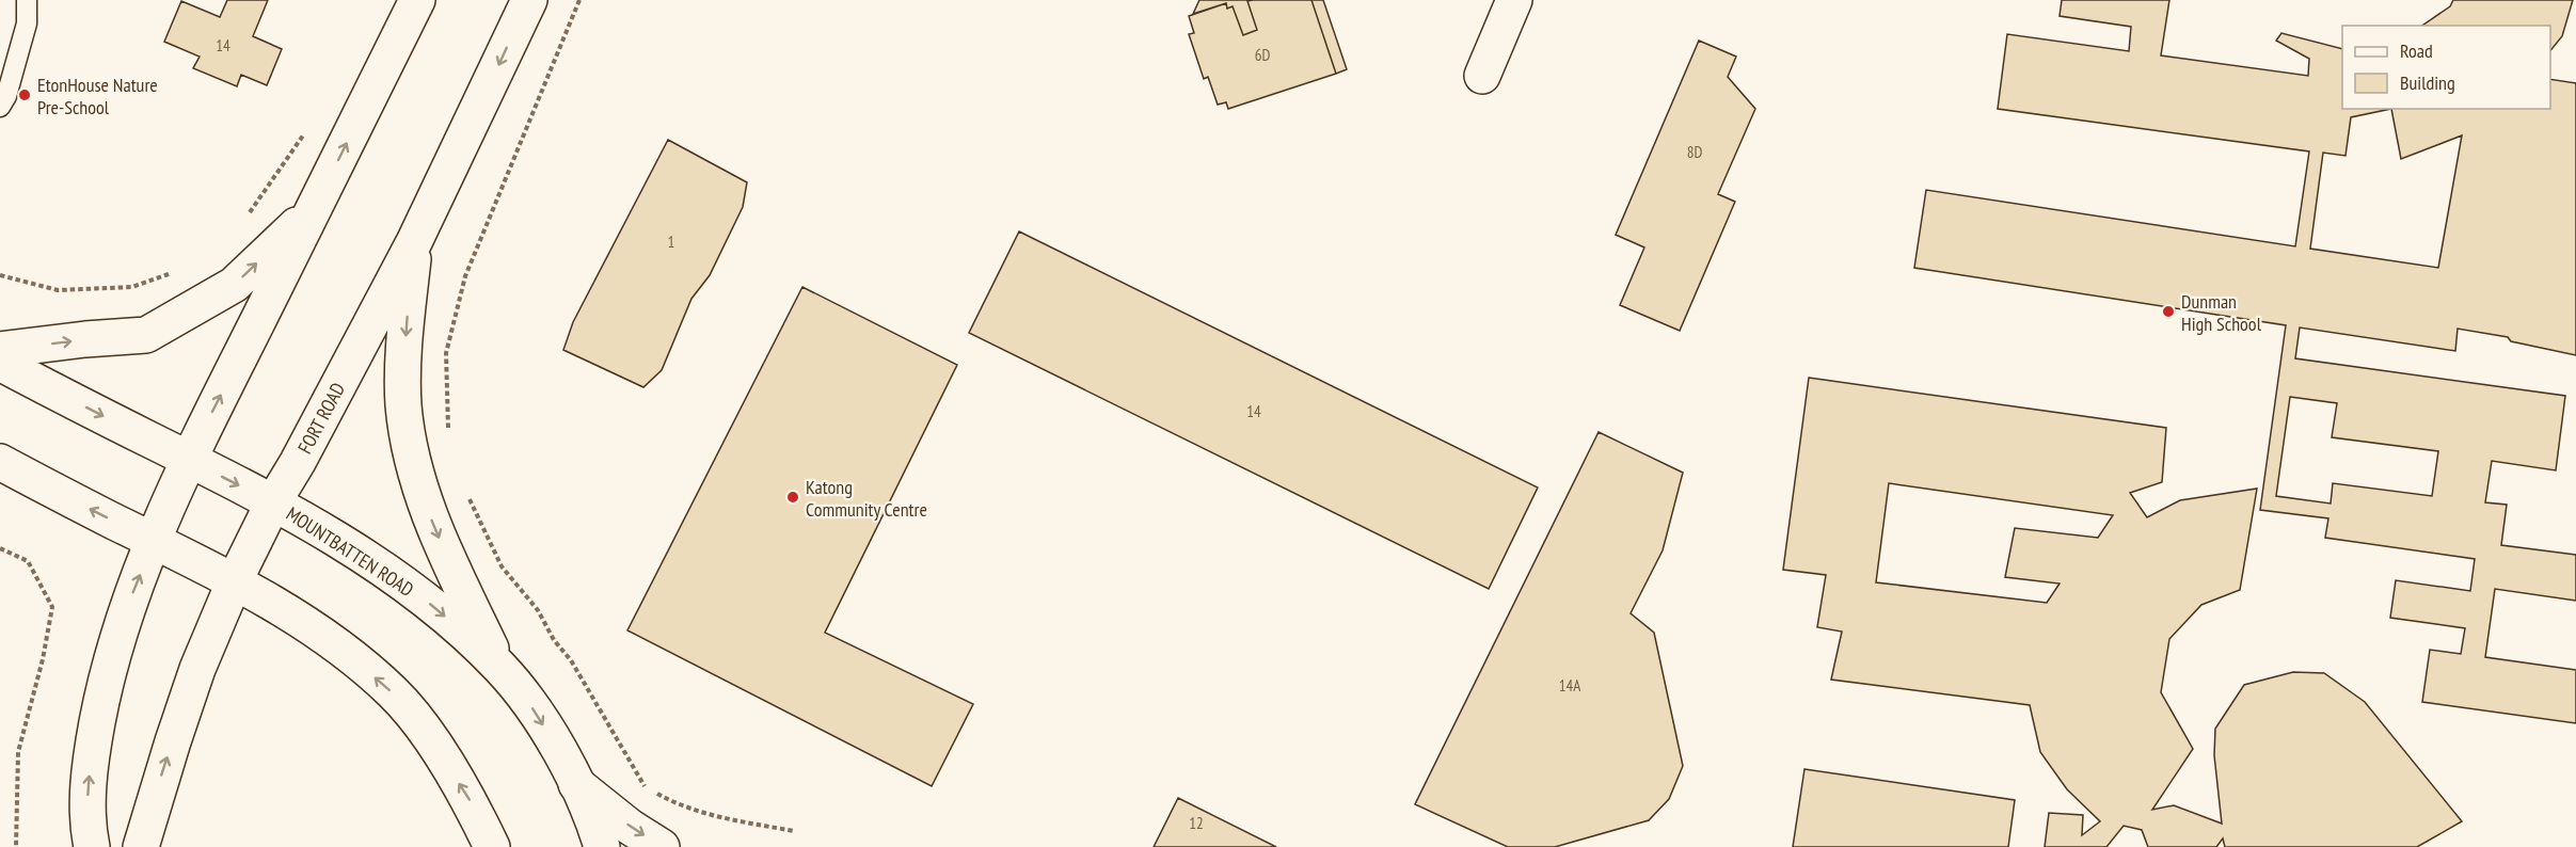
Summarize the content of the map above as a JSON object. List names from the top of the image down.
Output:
{
  "streets": {
    "main road": ["FORT ROAD", "MOUNTBATTEN ROAD"]
  },
  "crossings": [
    ["FORT ROAD", "MOUNTBATTEN ROAD"]
  ],
  "places": ["EtonHouse Nature Pre-School", "Dunman High School", "Katong Community Centre"],
  "house_numbers": [
    "14",
    "6D",
    "8D",
    "1",
    "14",
    "14A",
    "12"
  ],
  "legend": ["Road", "Building"]
}
